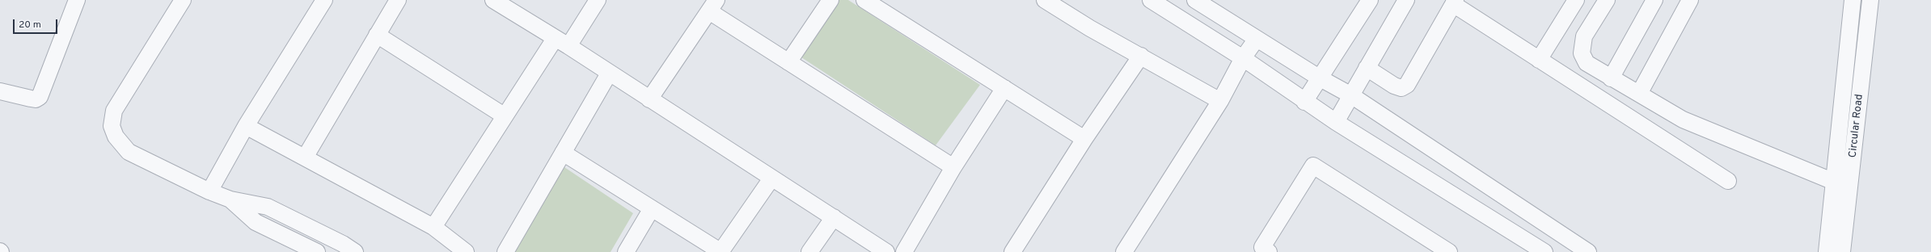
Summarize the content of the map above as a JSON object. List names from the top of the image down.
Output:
{
  "streets": {
    "street": ["Circular Road"]
  },
  "scale_bar": "20 m"
}
